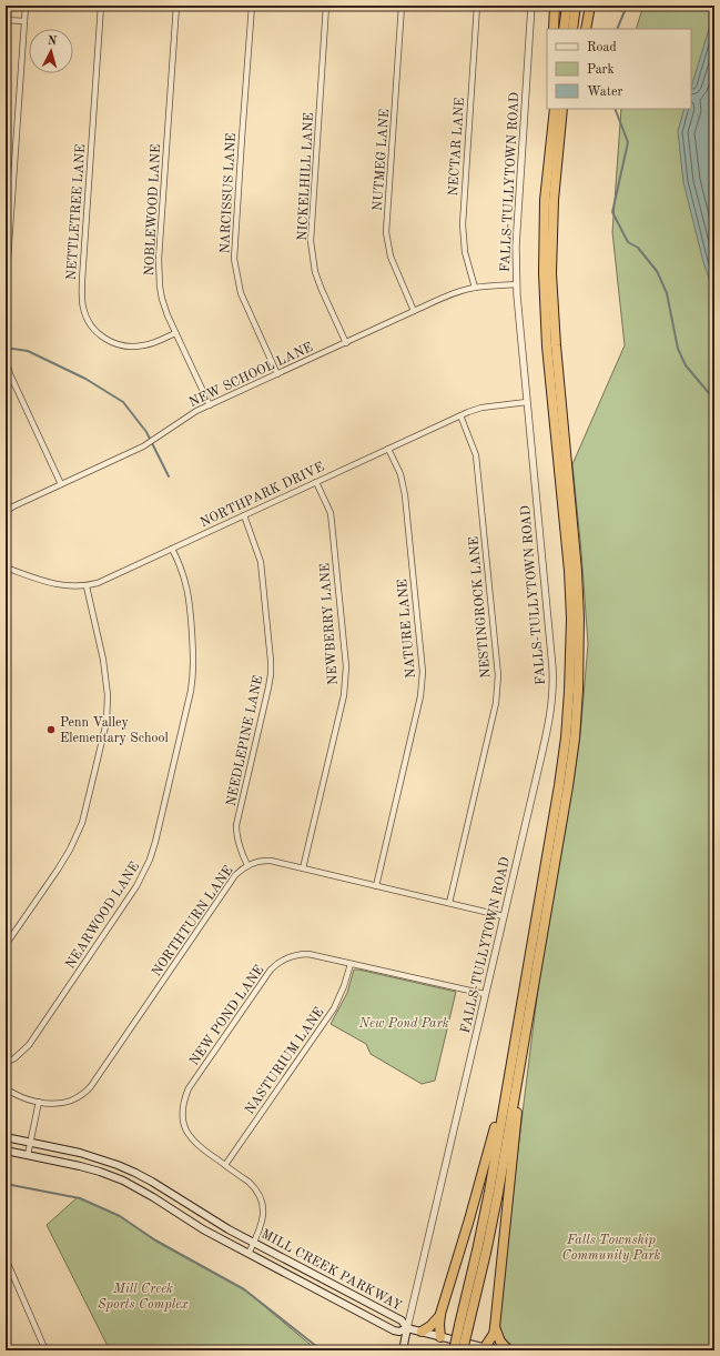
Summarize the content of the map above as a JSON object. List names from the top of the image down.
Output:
{
  "streets": {
    "main road": ["MILL CREEK PARKWAY"],
    "street": [
      "NECTAR LANE",
      "NUTMEG LANE",
      "NICKELHILL LANE",
      "FALLS-TULLYTOWN ROAD",
      "NARCISSUS LANE",
      "NOBLEWOOD LANE",
      "NETTLETREE LANE",
      "NEW SCHOOL LANE",
      "NORTHPARK DRIVE",
      "NESTINGROCK LANE",
      "NEWBERRY LANE",
      "NATURE LANE",
      "NEEDLEPINE LANE",
      "NEARWOOD LANE",
      "NORTHTURN LANE",
      "NEW POND LANE",
      "NASTURIUM LANE"
    ]
  },
  "crossings": [
    ["NECTAR LANE", "NEW SCHOOL LANE"],
    ["NUTMEG LANE", "NEW SCHOOL LANE"],
    ["NICKELHILL LANE", "NEW SCHOOL LANE"],
    ["FALLS-TULLYTOWN ROAD", "NEW SCHOOL LANE"],
    ["FALLS-TULLYTOWN ROAD", "NORTHPARK DRIVE"],
    ["FALLS-TULLYTOWN ROAD", "NORTHTURN LANE"],
    ["FALLS-TULLYTOWN ROAD", "NEW POND LANE"],
    ["FALLS-TULLYTOWN ROAD", "MILL CREEK PARKWAY"],
    ["NARCISSUS LANE", "NEW SCHOOL LANE"],
    ["NOBLEWOOD LANE", "NETTLETREE LANE"],
    ["NOBLEWOOD LANE", "NEW SCHOOL LANE"],
    ["NORTHPARK DRIVE", "NESTINGROCK LANE"],
    ["NORTHPARK DRIVE", "NEWBERRY LANE"],
    ["NORTHPARK DRIVE", "NATURE LANE"],
    ["NORTHPARK DRIVE", "NEEDLEPINE LANE"],
    ["NORTHPARK DRIVE", "NEARWOOD LANE"],
    ["NESTINGROCK LANE", "NORTHTURN LANE"],
    ["NEWBERRY LANE", "NORTHTURN LANE"],
    ["NATURE LANE", "NORTHTURN LANE"],
    ["NEEDLEPINE LANE", "NORTHTURN LANE"],
    ["NEW POND LANE", "NASTURIUM LANE"],
    ["NEW POND LANE", "MILL CREEK PARKWAY"]
  ],
  "parks": ["New Pond Park", "Falls Township Community Park", "Mill Creek Sports Complex"],
  "places": ["Penn Valley Elementary School"],
  "legend": ["Road", "Park", "Water"],
  "north": "top"
}
